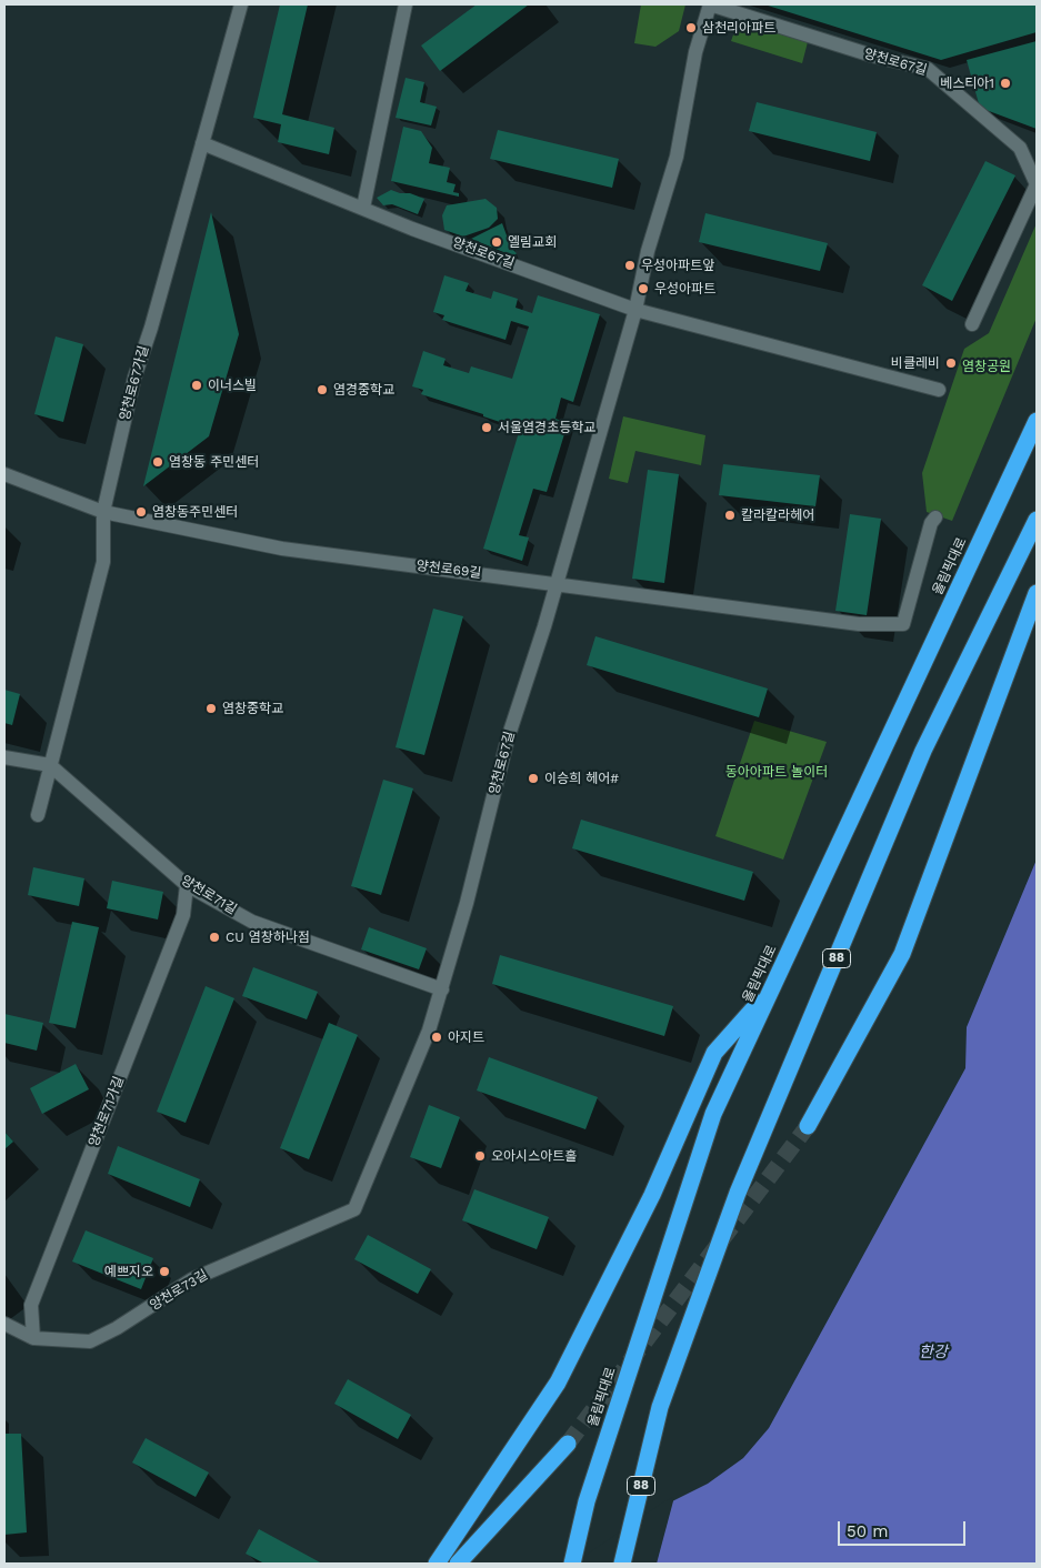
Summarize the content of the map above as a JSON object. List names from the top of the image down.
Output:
{
  "streets": {
    "highway": ["올림픽대로", "88"],
    "street": [
      "양천로67길",
      "양천로67가길",
      "양천로69길",
      "양천로71길",
      "양천로71가길",
      "양천로73길"
    ]
  },
  "crossings": [
    ["양천로67길", "양천로67가길"],
    ["양천로67길", "양천로69길"],
    ["양천로67길", "양천로71길"],
    ["양천로67길", "양천로73길"],
    ["양천로67가길", "양천로69길"],
    ["양천로67가길", "양천로71길"],
    ["양천로71길", "양천로71가길"],
    ["양천로71가길", "양천로73길"]
  ],
  "water": ["한강"],
  "parks": ["염창공원", "동아아파트 놀이터"],
  "places": [
    "삼천리아파트",
    "베스티아1",
    "엘림교회",
    "우성아파트앞",
    "우성아파트",
    "비클레비",
    "이너스빌",
    "염경중학교",
    "서울염경초등학교",
    "염창동 주민센터",
    "염창동주민센터",
    "칼라칼라헤어",
    "염창중학교",
    "이승희 헤어#",
    "CU 염창하나점",
    "아지트",
    "오아시스아트홀",
    "예쁘지오"
  ],
  "scale_bar": "50 m"
}
